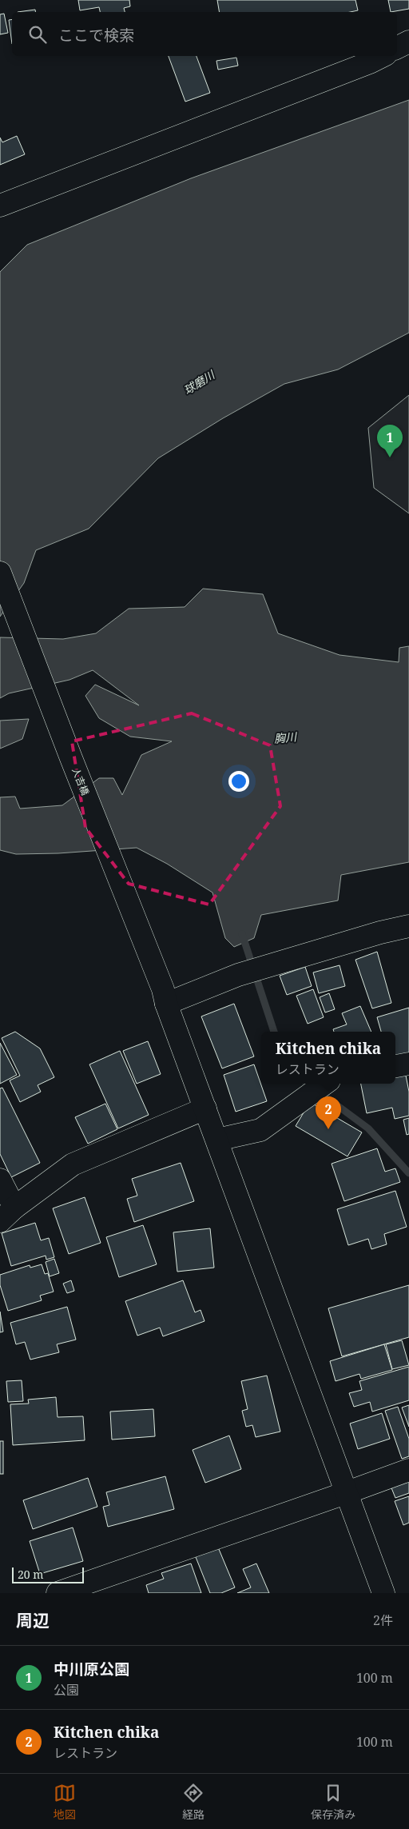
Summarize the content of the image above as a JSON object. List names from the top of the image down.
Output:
{
  "streets": {
    "street": ["人吉橋"]
  },
  "water": ["球磨川", "胸川"],
  "scale_bar": "20 m",
  "page": {
    "search": "ここで検索",
    "pins": ["1", "2"],
    "popup": ["Kitchen chika", "レストラン"],
    "scale": "20 m",
    "heading": ["周辺", "2件"],
    "list": [
      {
        "mark": "1",
        "name": "中川原公園",
        "note": "公園",
        "value": "100 m"
      },
      {
        "mark": "2",
        "name": "Kitchen chika",
        "note": "レストラン",
        "value": "100 m"
      }
    ],
    "nav": ["地図", "経路", "保存済み"]
  }
}
